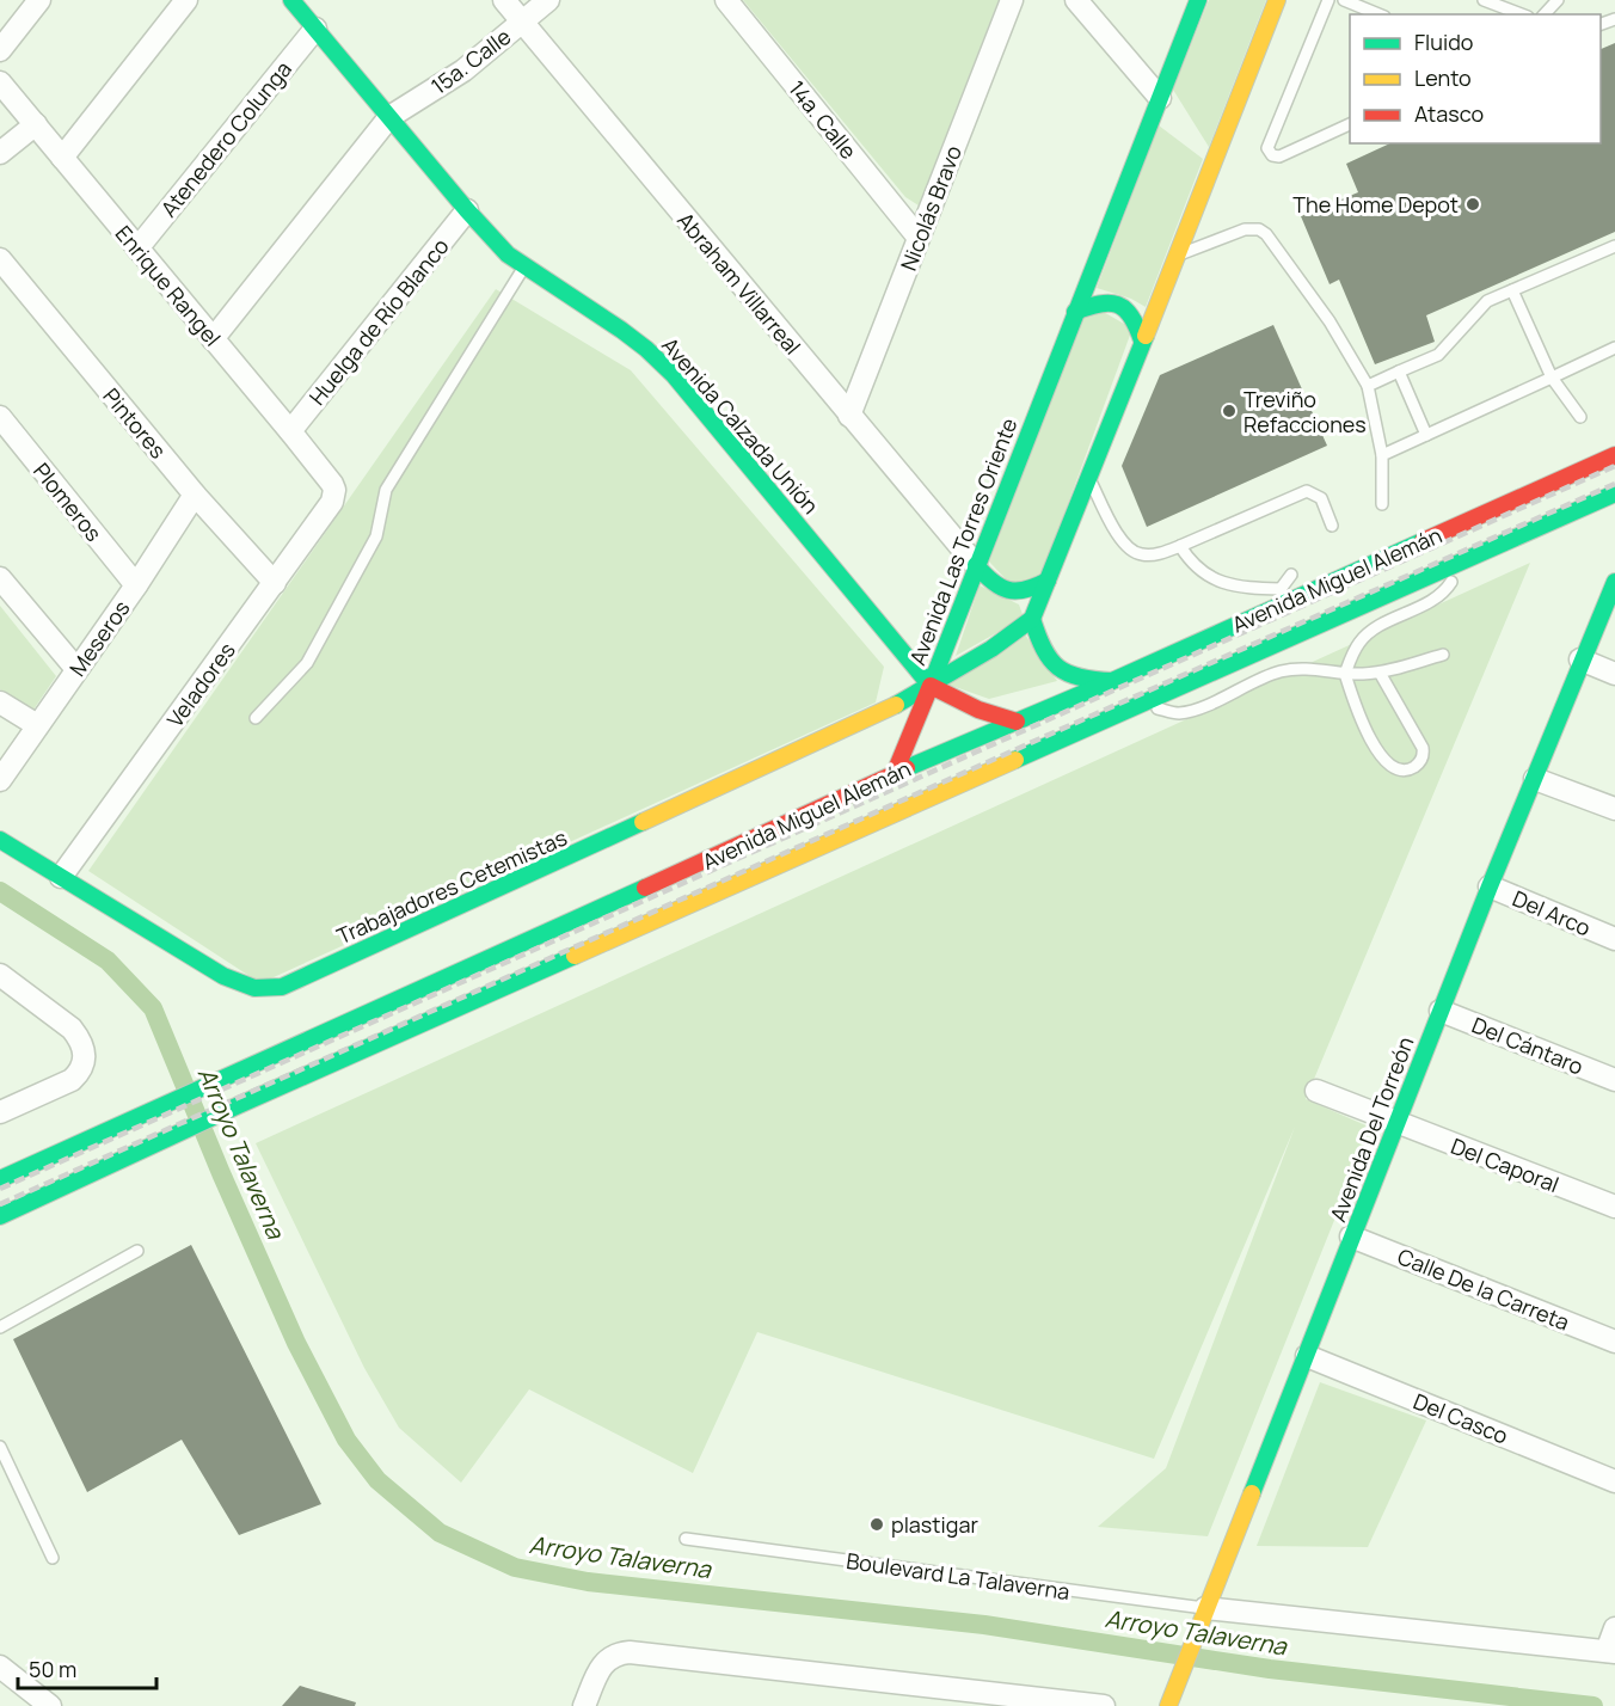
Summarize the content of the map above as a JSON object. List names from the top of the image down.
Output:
{
  "streets": {
    "main road": [
      "Avenida Calzada Unión",
      "Avenida Las Torres Oriente",
      "Avenida Miguel Alemán",
      "Trabajadores Cetemistas",
      "Avenida Del Torreón"
    ],
    "street": [
      "15a. Calle",
      "14a. Calle",
      "Atenedero Colunga",
      "Nicolás Bravo",
      "Abraham Villarreal",
      "Enrique Rangel",
      "Huelga de Río Blanco",
      "Pintores",
      "Plomeros",
      "Meseros",
      "Veladores",
      "Del Arco",
      "Del Cántaro",
      "Del Caporal",
      "Calle De la Carreta",
      "Del Casco",
      "Boulevard La Talaverna"
    ]
  },
  "crossings": [
    ["15a. Calle", "Abraham Villarreal"],
    ["15a. Calle", "Enrique Rangel"],
    ["15a. Calle", "Avenida Calzada Unión"],
    ["14a. Calle", "Nicolás Bravo"],
    ["Atenedero Colunga", "Enrique Rangel"],
    ["Atenedero Colunga", "Avenida Calzada Unión"],
    ["Nicolás Bravo", "Abraham Villarreal"],
    ["Abraham Villarreal", "Avenida Las Torres Oriente"],
    ["Enrique Rangel", "Huelga de Río Blanco"],
    ["Enrique Rangel", "Veladores"],
    ["Huelga de Río Blanco", "Avenida Calzada Unión"],
    ["Pintores", "Meseros"],
    ["Pintores", "Veladores"],
    ["Avenida Calzada Unión", "Avenida Las Torres Oriente"],
    ["Avenida Calzada Unión", "Trabajadores Cetemistas"],
    ["Plomeros", "Meseros"],
    ["Avenida Las Torres Oriente", "Trabajadores Cetemistas"],
    ["Veladores", "Trabajadores Cetemistas"],
    ["Del Arco", "Avenida Del Torreón"],
    ["Del Cántaro", "Avenida Del Torreón"],
    ["Avenida Del Torreón", "Del Caporal"],
    ["Avenida Del Torreón", "Calle De la Carreta"],
    ["Avenida Del Torreón", "Del Casco"],
    ["Avenida Del Torreón", "Boulevard La Talaverna"]
  ],
  "water": ["Arroyo Talaverna"],
  "places": ["The Home Depot", "Treviño Refacciones", "plastigar"],
  "legend": ["Fluido", "Lento", "Atasco"],
  "scale_bar": "50 m"
}
